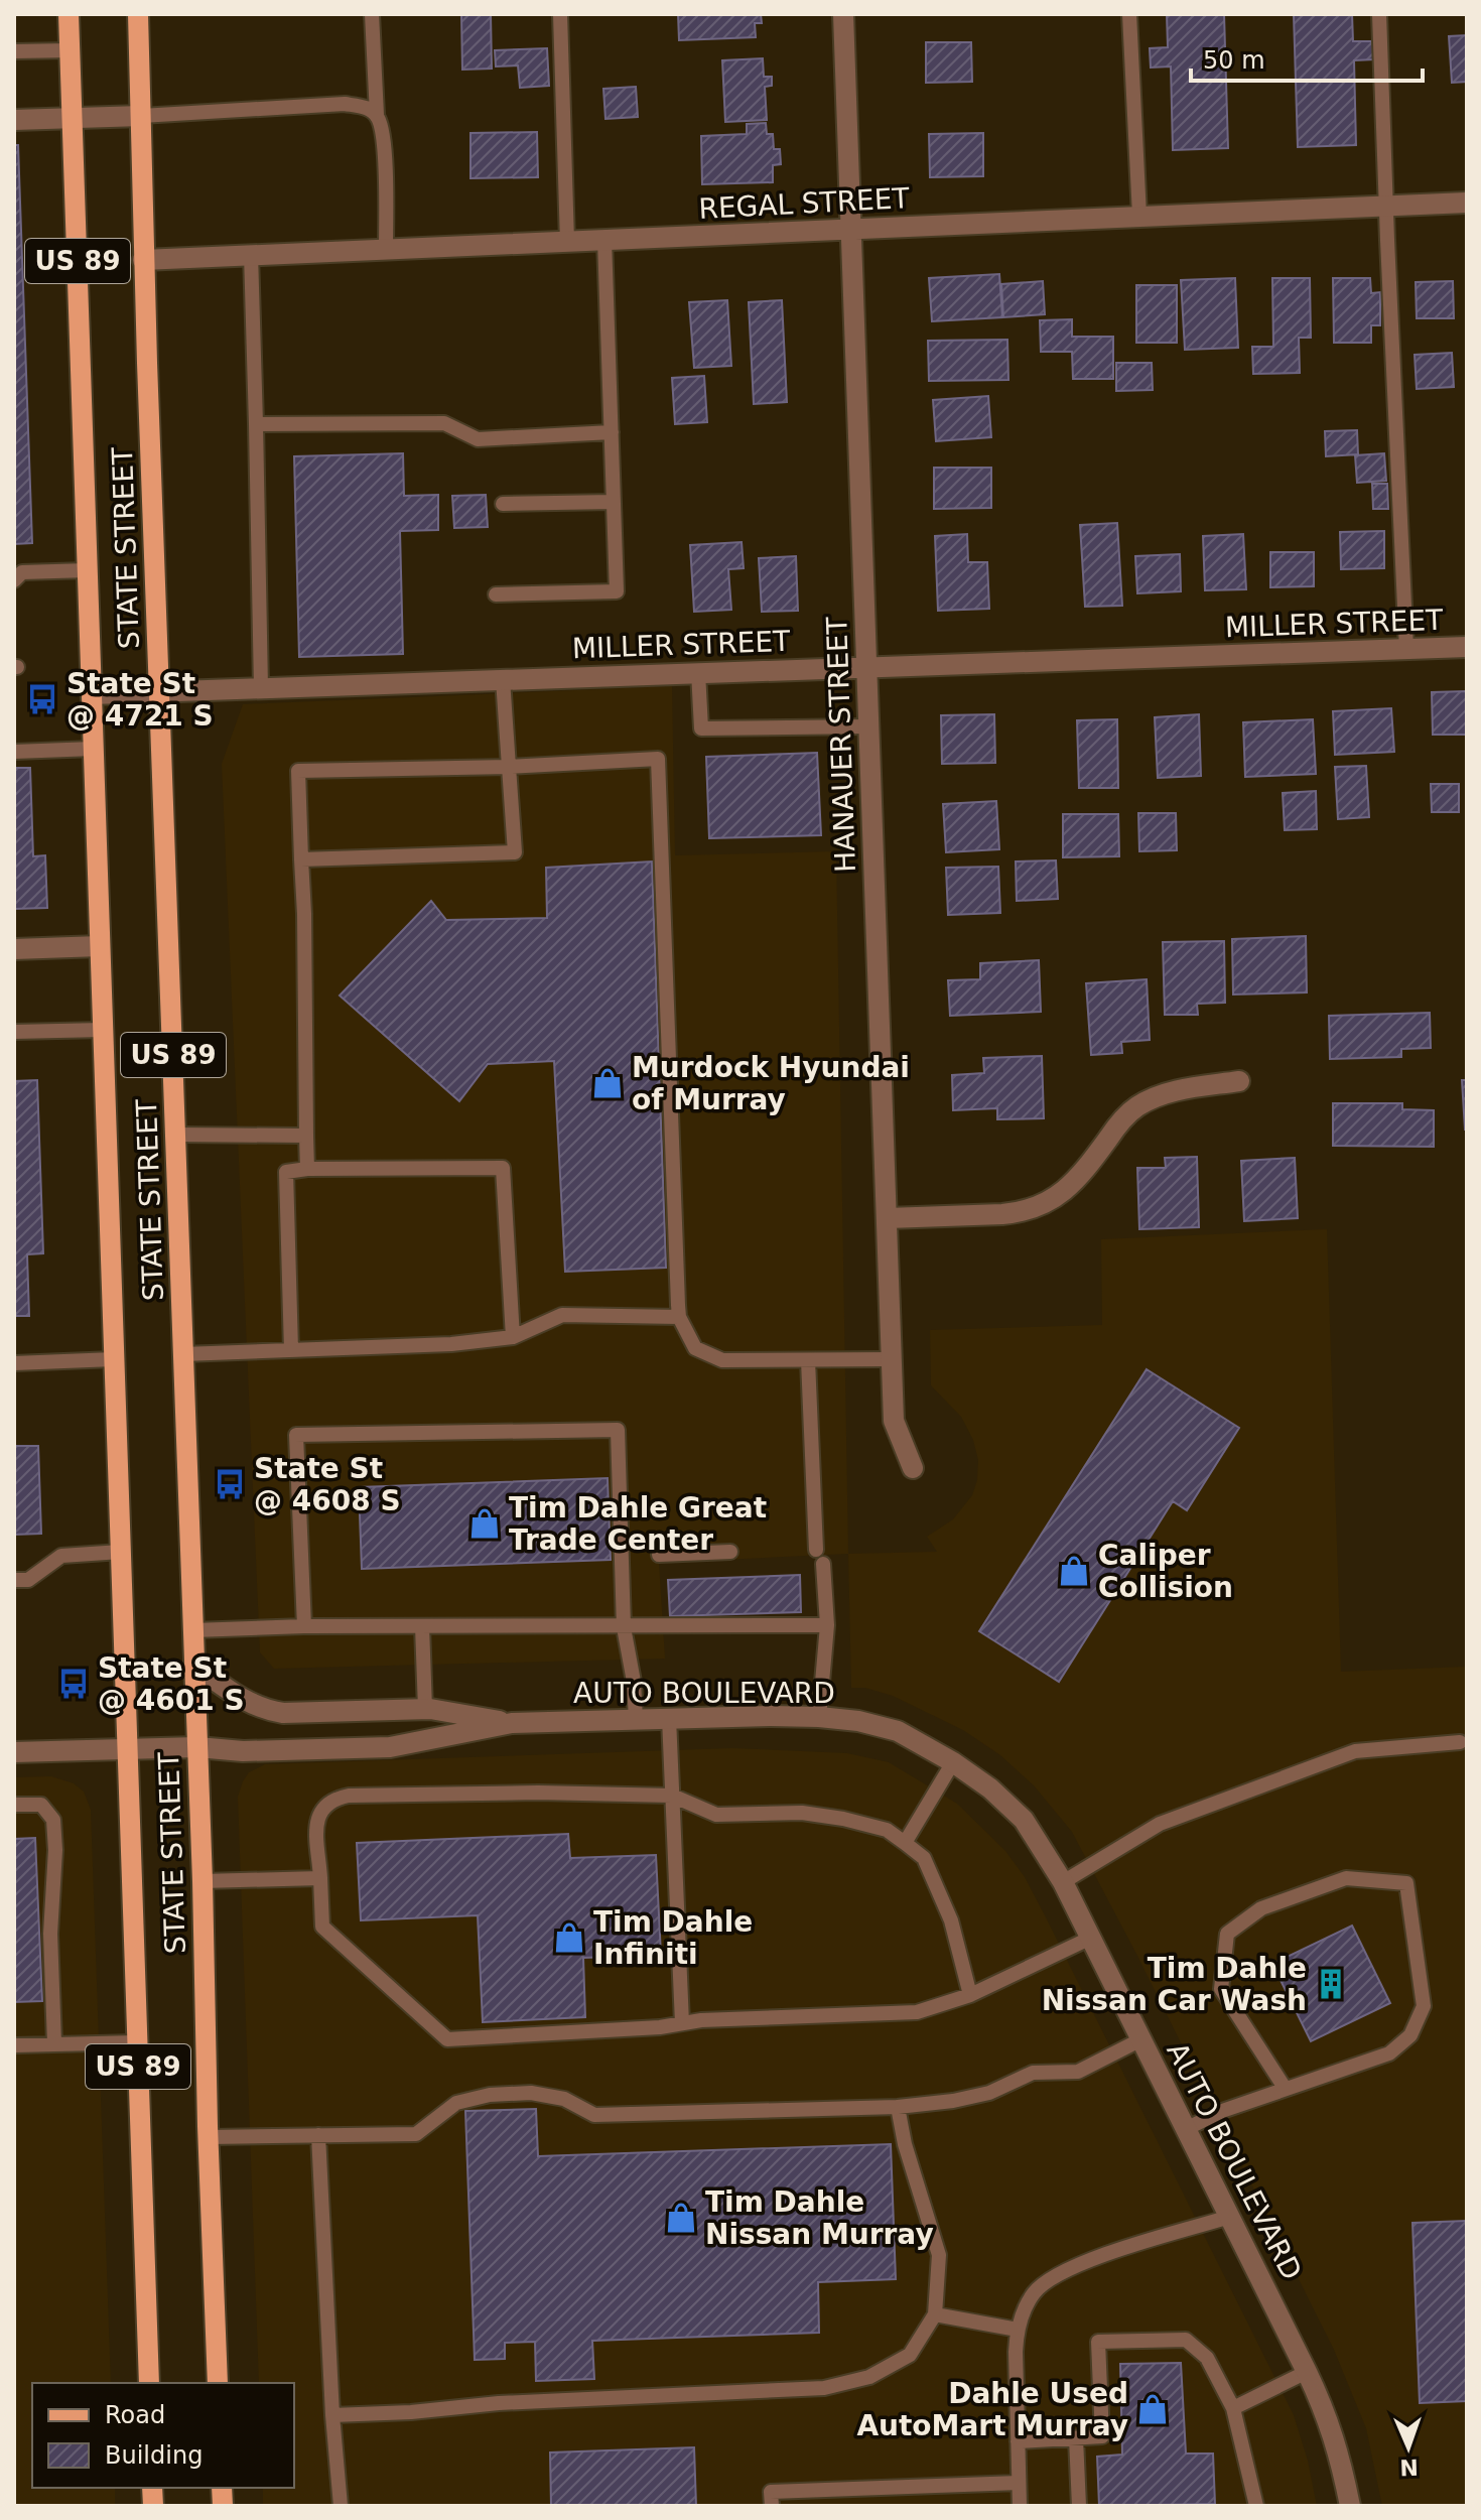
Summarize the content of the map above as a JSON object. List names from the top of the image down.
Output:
{
  "streets": {
    "main road": ["US 89", "STATE STREET"],
    "street": [
      "REGAL STREET",
      "MILLER STREET",
      "HANAUER STREET",
      "AUTO BOULEVARD"
    ]
  },
  "crossings": [
    ["REGAL STREET", "STATE STREET"],
    ["REGAL STREET", "HANAUER STREET"],
    ["STATE STREET", "MILLER STREET"],
    ["STATE STREET", "AUTO BOULEVARD"],
    ["MILLER STREET", "HANAUER STREET"]
  ],
  "places": {
    "bus stop": ["State St @ 4721 S", "State St @ 4608 S", "State St @ 4601 S"],
    "shop": [
      "Murdock Hyundai of Murray",
      "Tim Dahle Great Trade Center",
      "Caliper Collision",
      "Tim Dahle Infiniti",
      "Tim Dahle Nissan Murray",
      "Dahle Used AutoMart Murray"
    ],
    "building": ["Tim Dahle Nissan Car Wash"]
  },
  "legend": ["Road", "Building"],
  "scale_bar": "50 m",
  "north": "bottom"
}
